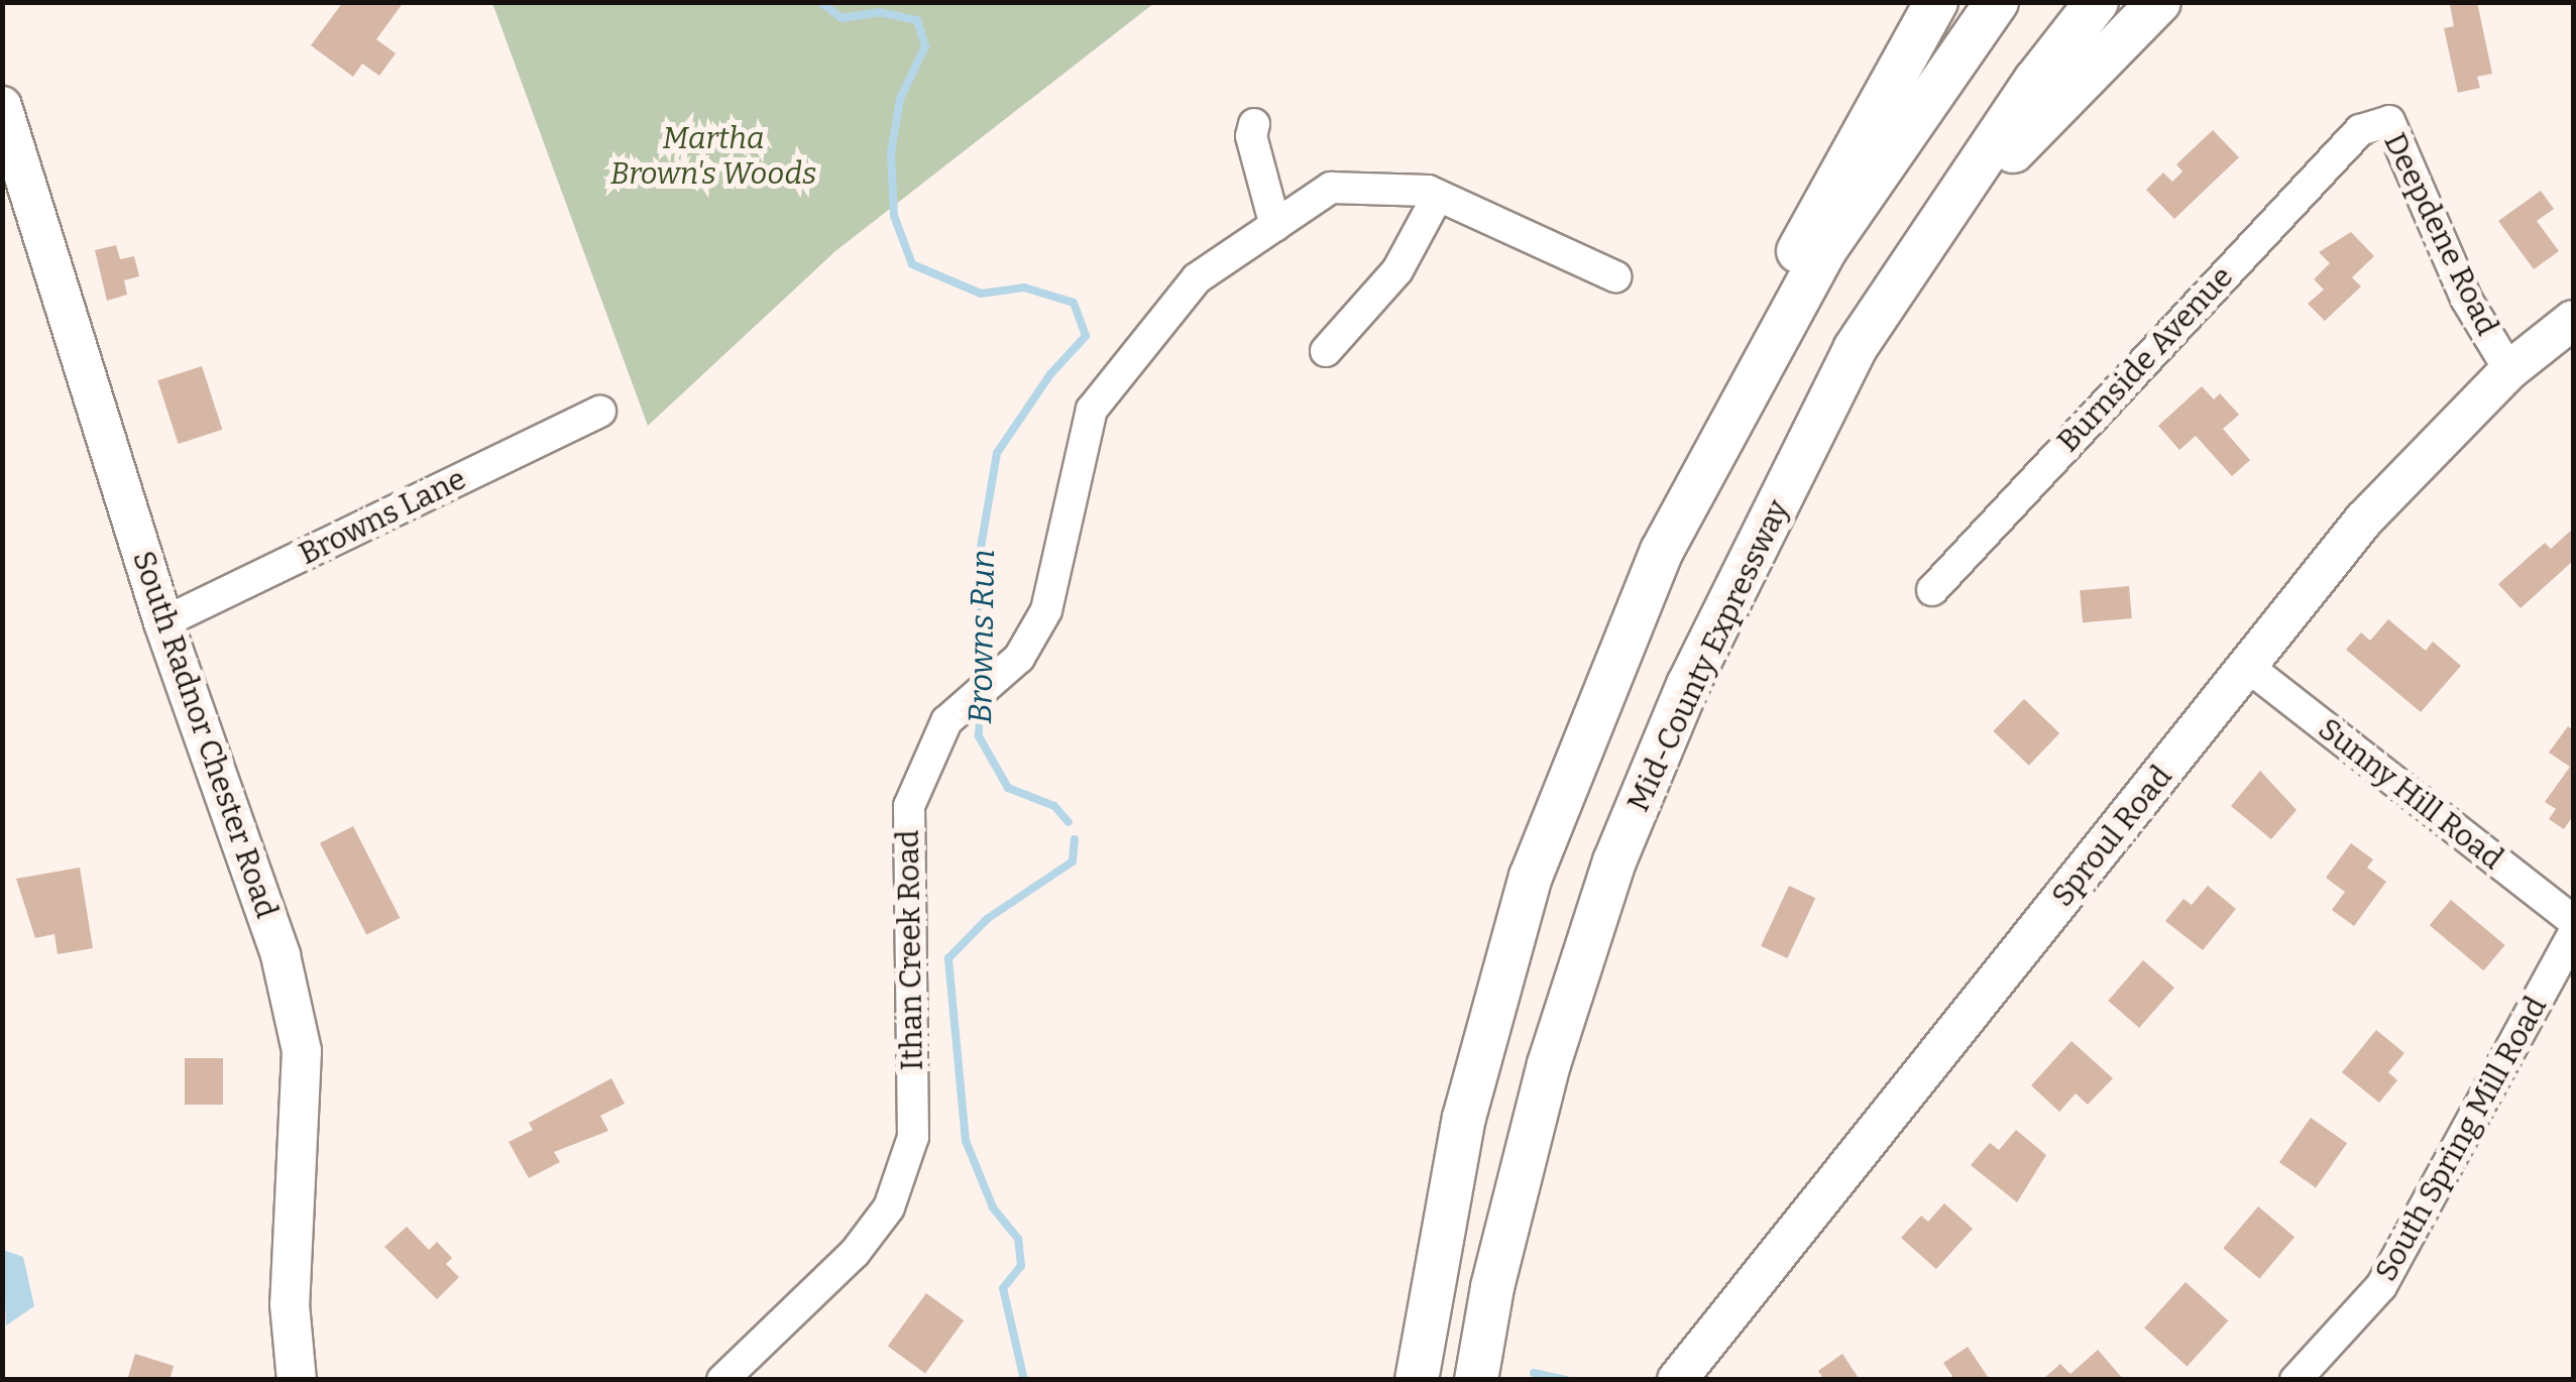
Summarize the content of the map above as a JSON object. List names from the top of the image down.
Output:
{
  "streets": {
    "highway": ["Mid-County Expressway"],
    "main road": ["South Radnor Chester Road", "Sproul Road"],
    "street": [
      "Deepdene Road",
      "Burnside Avenue",
      "Browns Lane",
      "Sunny Hill Road",
      "Ithan Creek Road",
      "South Spring Mill Road"
    ]
  },
  "crossings": [
    ["Deepdene Road", "Burnside Avenue"],
    ["Deepdene Road", "Sproul Road"],
    ["Browns Lane", "South Radnor Chester Road"],
    ["Sunny Hill Road", "Sproul Road"]
  ],
  "water": ["Browns Run"],
  "parks": ["Martha Brown's Woods"]
}
